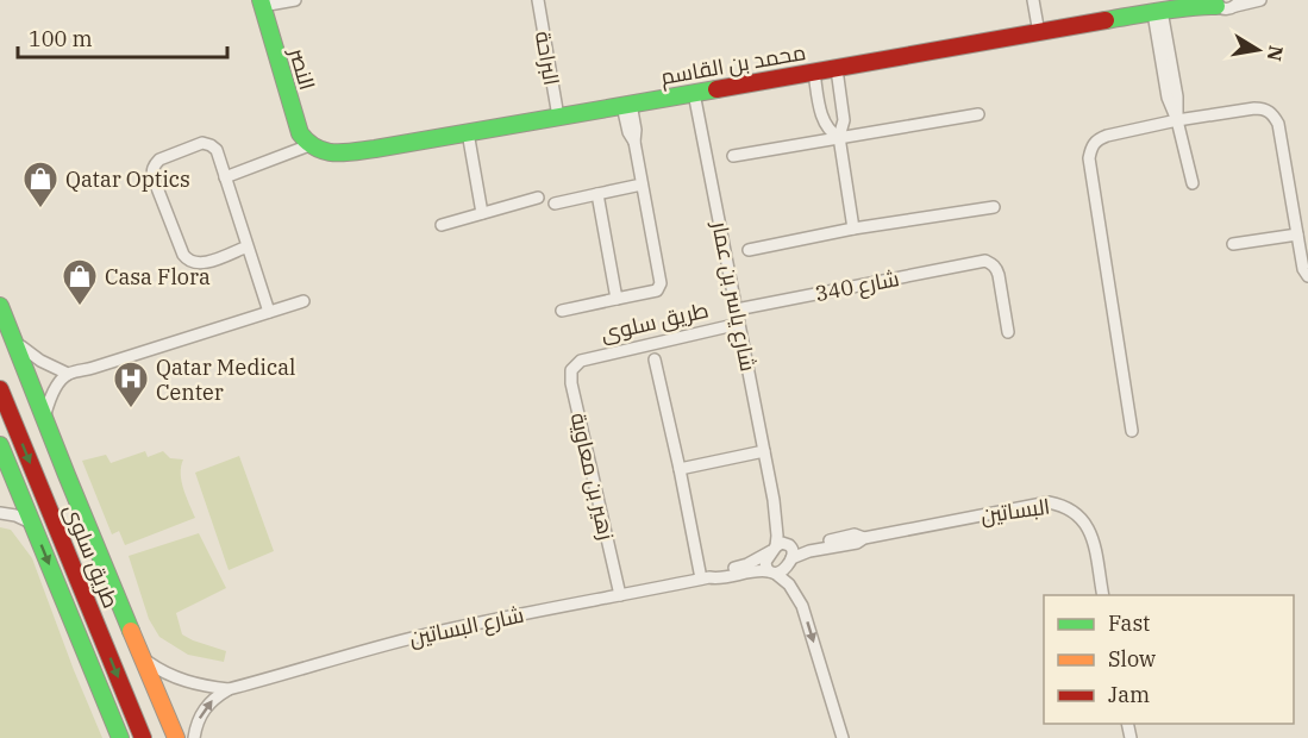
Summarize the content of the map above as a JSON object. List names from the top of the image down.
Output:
{
  "streets": {
    "main road": ["محمد بن القاسم", "النصر", "طريق سلوى"],
    "street": [
      "البراحة",
      "شارع 340",
      "شارع ياسر بن عمار",
      "زهير بن معاوية",
      "البساتين",
      "شارع البساتين"
    ]
  },
  "crossings": [
    ["البراحة", "محمد بن القاسم"],
    ["محمد بن القاسم", "النصر"],
    ["محمد بن القاسم", "شارع ياسر بن عمار"],
    ["شارع 340", "شارع ياسر بن عمار"],
    ["شارع ياسر بن عمار", "طريق سلوى"],
    ["شارع ياسر بن عمار", "البساتين"],
    ["شارع ياسر بن عمار", "شارع البساتين"],
    ["طريق سلوى", "زهير بن معاوية"],
    ["طريق سلوى", "شارع البساتين"],
    ["زهير بن معاوية", "شارع البساتين"],
    ["البساتين", "شارع البساتين"]
  ],
  "places": {
    "shop": ["Qatar Optics", "Casa Flora"],
    "hospital": ["Qatar Medical Center"]
  },
  "legend": ["Fast", "Slow", "Jam"],
  "scale_bar": "100 m",
  "north": "right"
}
